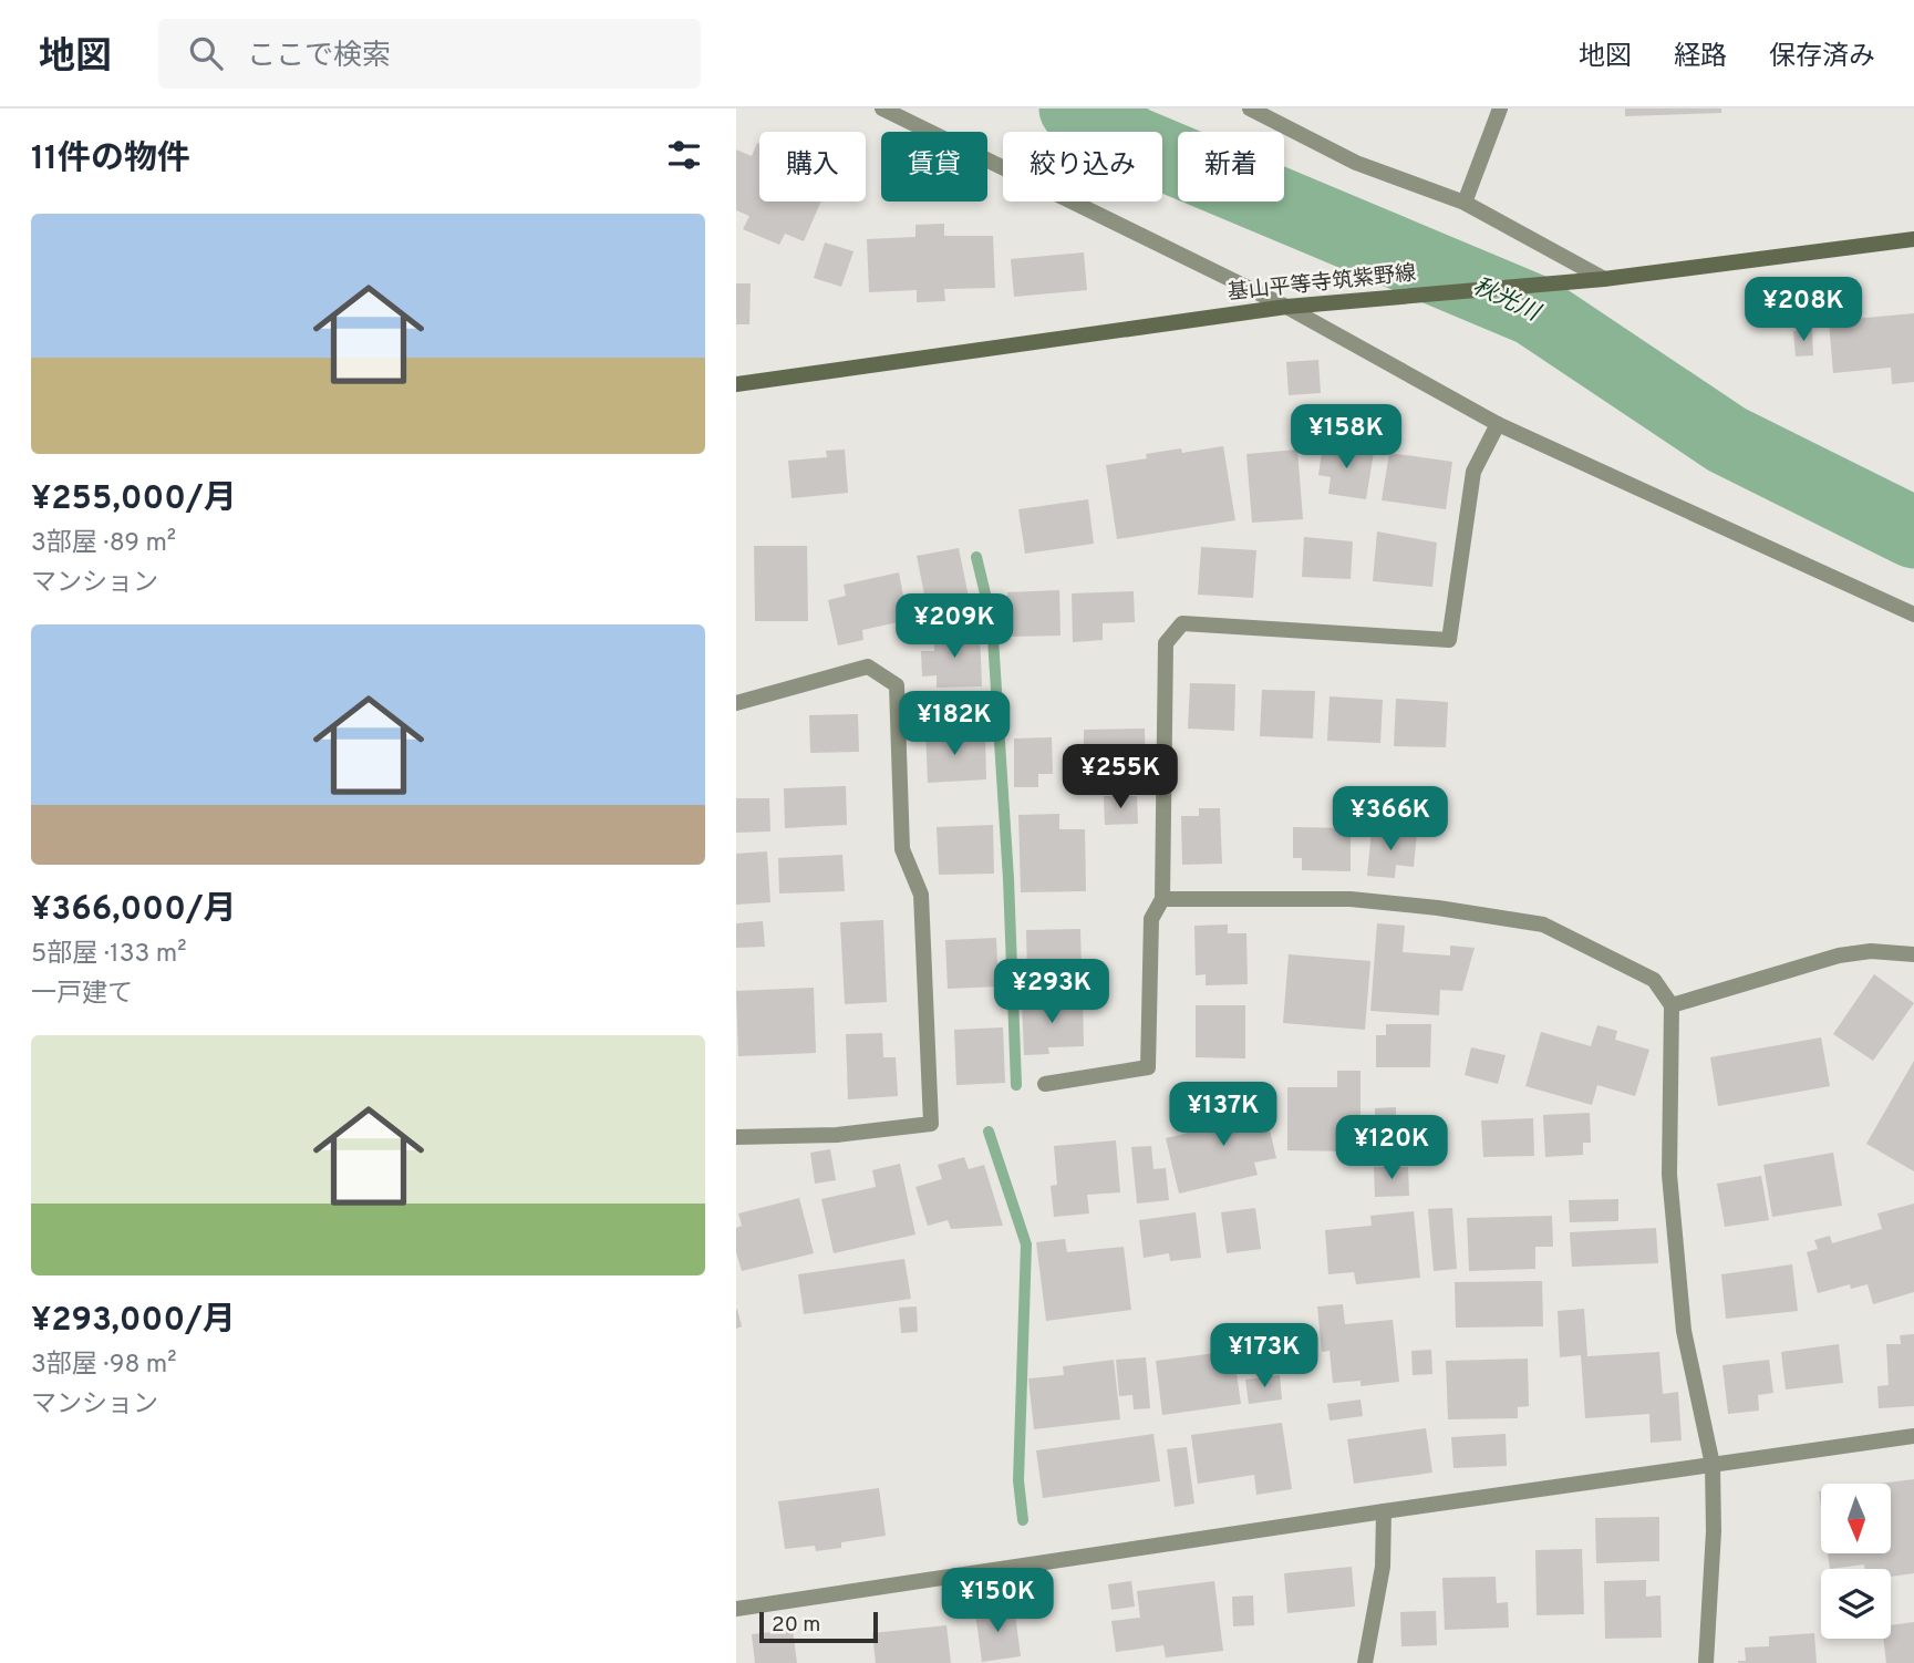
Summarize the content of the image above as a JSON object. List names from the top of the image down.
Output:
{
  "streets": {
    "main road": ["基山平等寺筑紫野線"]
  },
  "water": ["秋光川"],
  "scale_bar": "20 m",
  "north": "bottom",
  "page": {
    "header": "地図",
    "search": "ここで検索",
    "nav": ["地図", "経路", "保存済み"],
    "heading": "11件の物件",
    "chip": [
      "購入",
      "賃貸",
      "絞り込み",
      "新着"
    ],
    "list": [
      {
        "name": "¥255,000/月",
        "note": "3部屋 · 89 m² · マンション"
      },
      {
        "name": "¥366,000/月",
        "note": "5部屋 · 133 m² · 一戸建て"
      },
      {
        "name": "¥293,000/月",
        "note": "3部屋 · 98 m² · マンション"
      }
    ],
    "price": [
      "¥208K",
      "¥158K",
      "¥209K",
      "¥182K",
      "¥255K",
      "¥366K",
      "¥293K",
      "¥137K",
      "¥120K",
      "¥173K",
      "¥150K"
    ],
    "scale": "20 m"
  }
}
